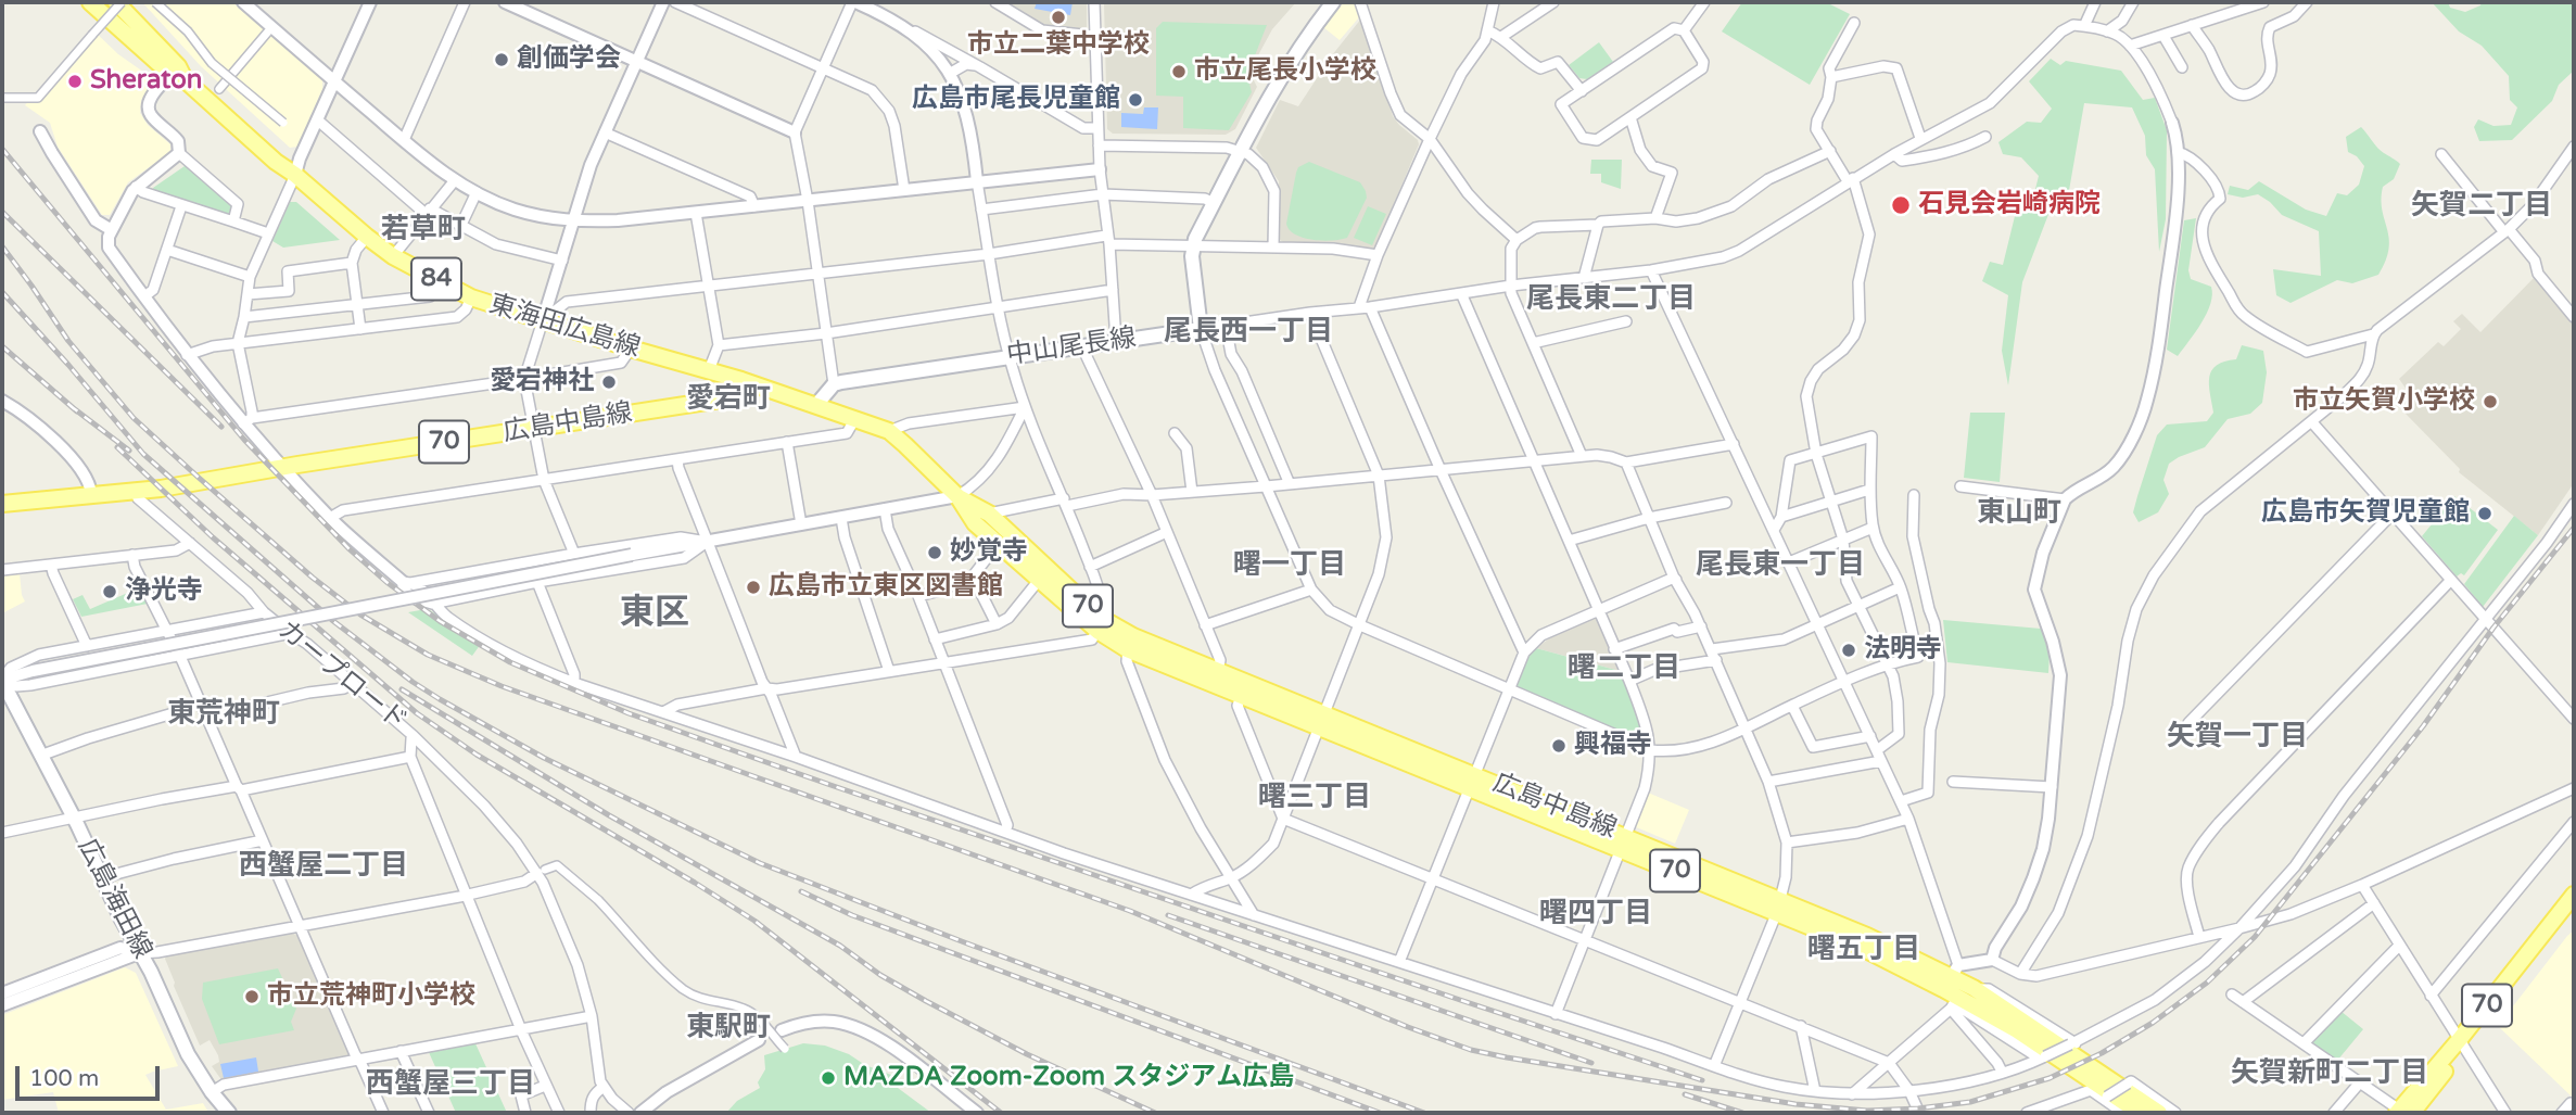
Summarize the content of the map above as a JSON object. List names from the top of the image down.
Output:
{
  "streets": {
    "main road": [
      "84",
      "東海田広島線",
      "中山尾長線",
      "広島中島線",
      "70",
      "広島海田線"
    ],
    "street": ["カープロード"]
  },
  "crossings": [
    ["東海田広島線", "広島中島線"],
    ["広島中島線", "カープロード"]
  ],
  "districts": [
    "矢賀二丁目",
    "若草町",
    "尾長東二丁目",
    "尾長西一丁目",
    "愛宕町",
    "東山町",
    "曙一丁目",
    "尾長東一丁目",
    "東区",
    "曙二丁目",
    "東荒神町",
    "矢賀一丁目",
    "曙三丁目",
    "西蟹屋二丁目",
    "曙四丁目",
    "曙五丁目",
    "東駅町",
    "矢賀新町二丁目",
    "西蟹屋三丁目"
  ],
  "places": [
    "市立二葉中学校",
    "創価学会",
    "市立尾長小学校",
    "Sheraton",
    "広島市尾長児童館",
    "石見会岩崎病院",
    "愛宕神社",
    "市立矢賀小学校",
    "広島市矢賀児童館",
    "妙覚寺",
    "広島市立東区図書館",
    "浄光寺",
    "法明寺",
    "興福寺",
    "市立荒神町小学校",
    "MAZDA Zoom-Zoom スタジアム広島"
  ],
  "scale_bar": "100 m"
}
